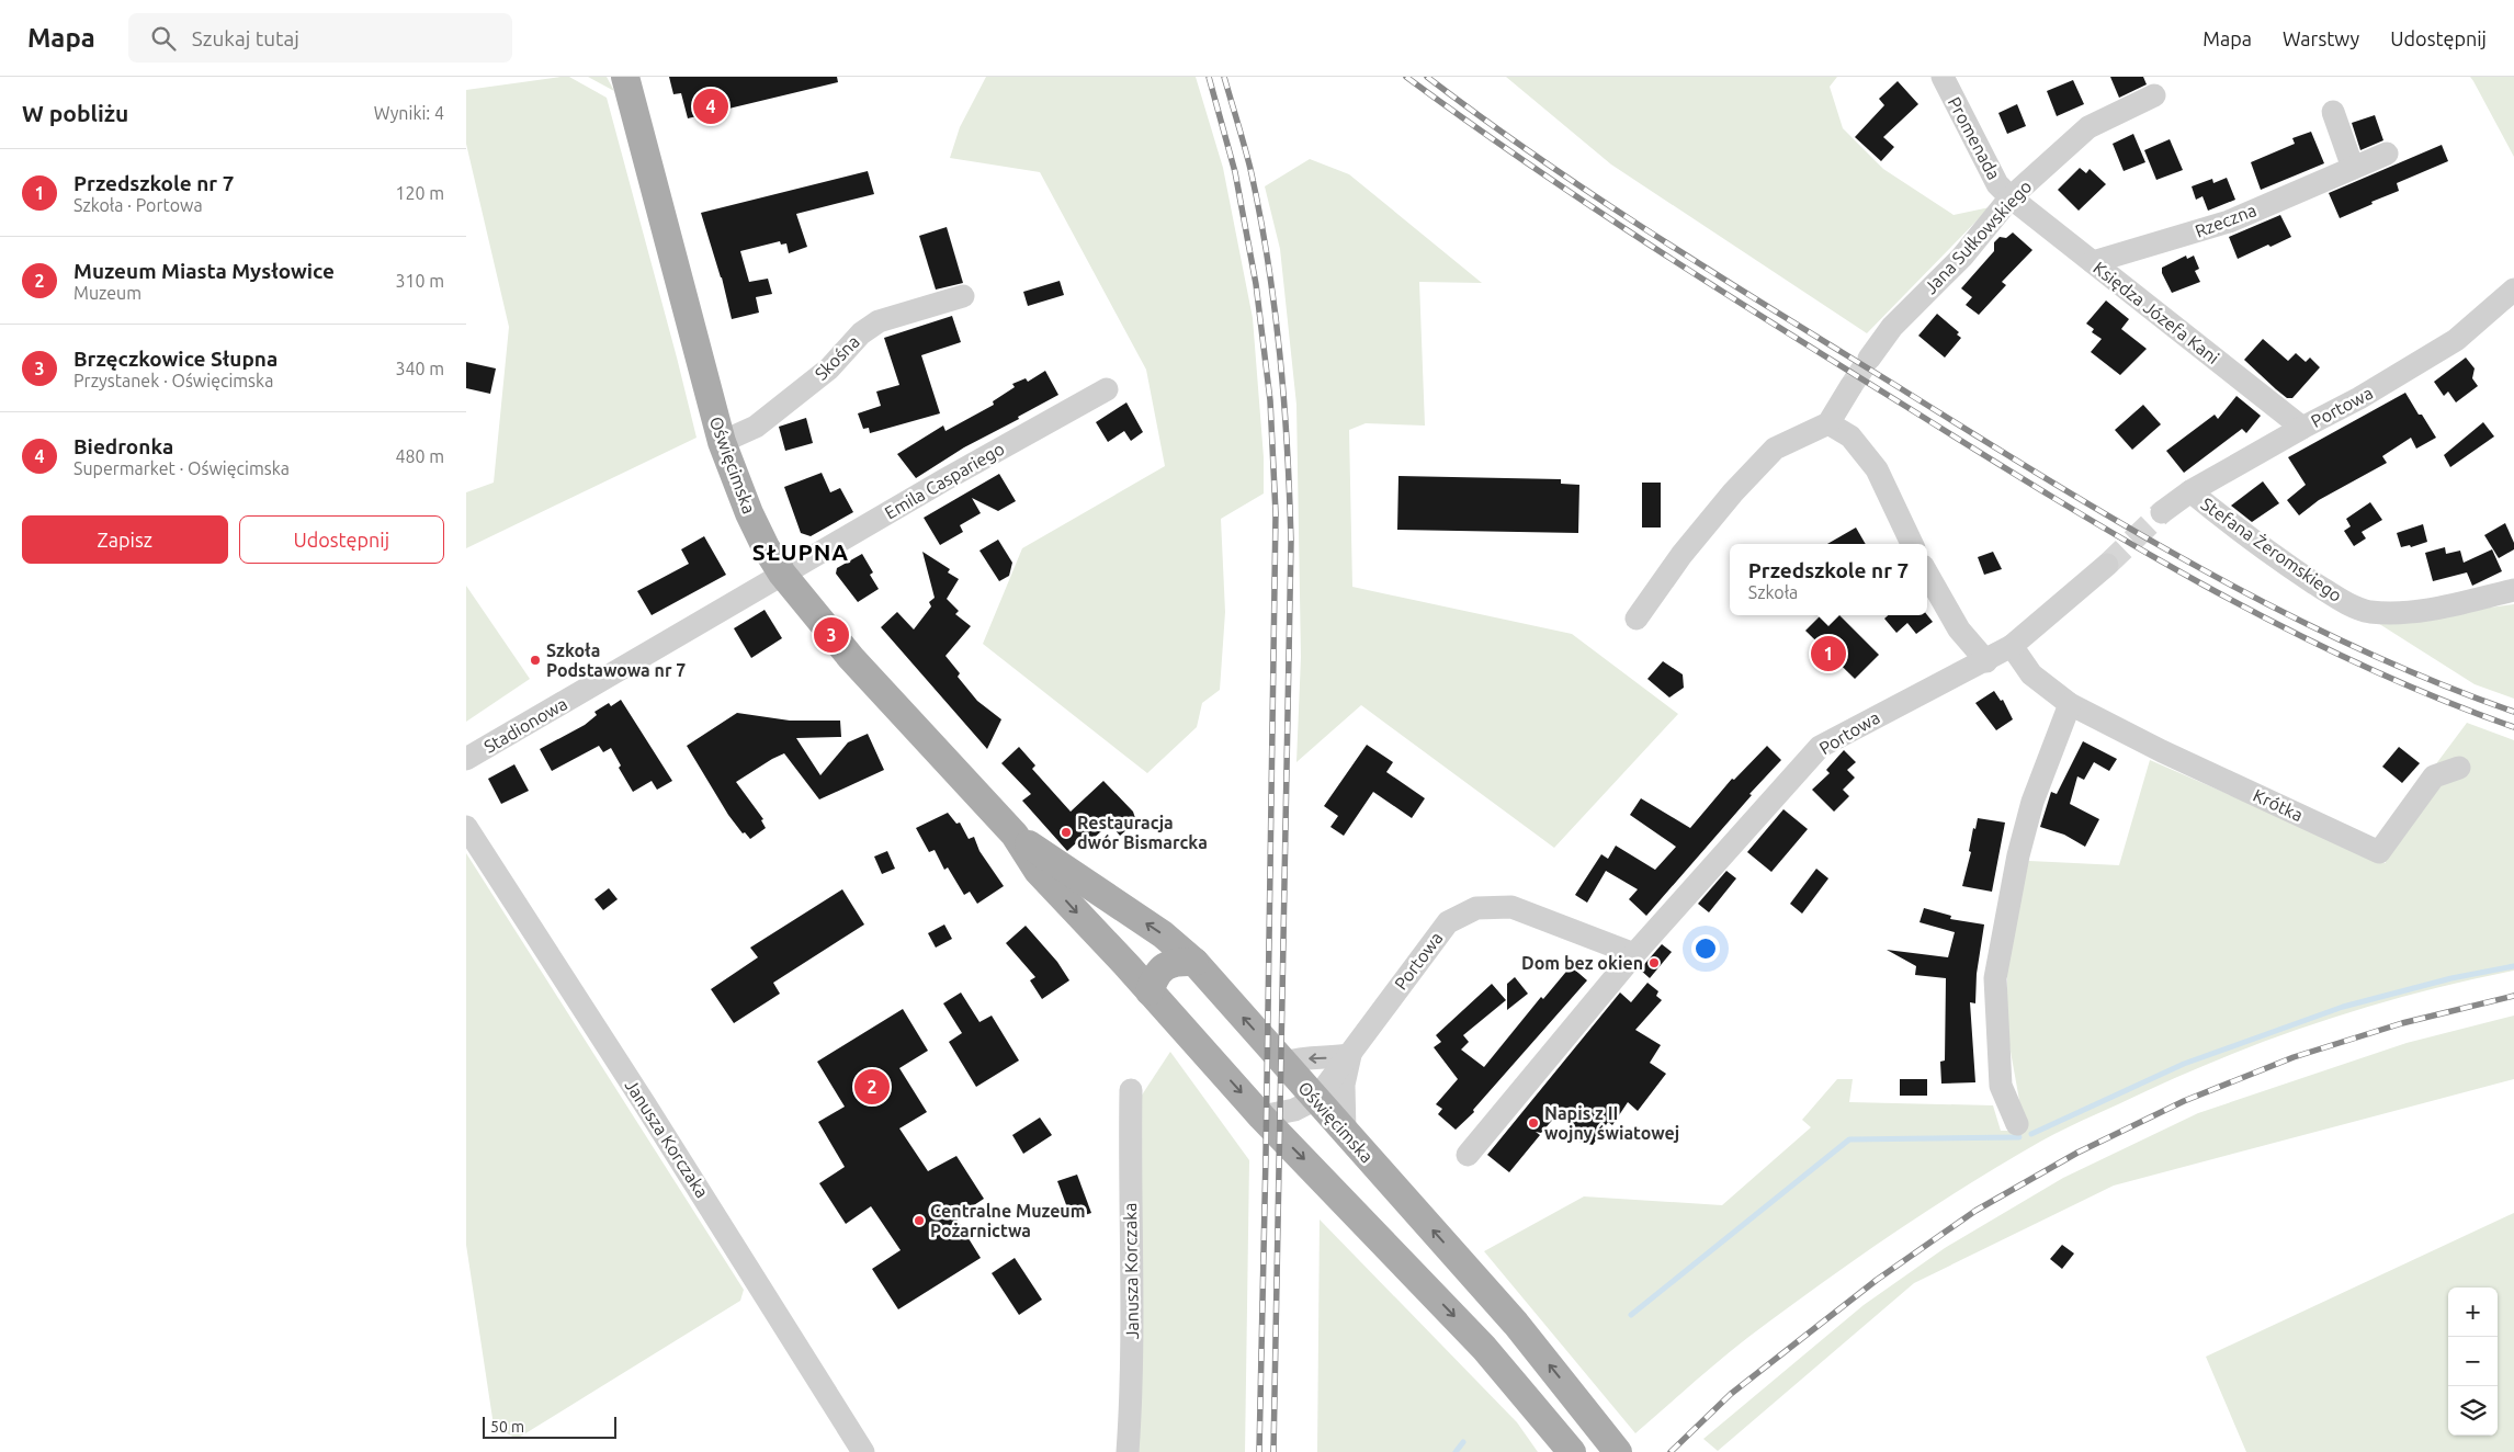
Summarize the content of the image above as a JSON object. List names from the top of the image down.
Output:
{
  "streets": {
    "main road": ["Oświęcimska"],
    "street": [
      "Promenada",
      "Rzeczna",
      "Jana Sułkowskiego",
      "Księdza Józefa Kani",
      "Skośna",
      "Portowa",
      "Emila Caspariego",
      "Stefana Żeromskiego",
      "Stadionowa",
      "Krótka",
      "Janusza Korczaka"
    ]
  },
  "crossings": [
    ["Promenada", "Jana Sułkowskiego"],
    ["Promenada", "Księdza Józefa Kani"],
    ["Rzeczna", "Księdza Józefa Kani"],
    ["Jana Sułkowskiego", "Księdza Józefa Kani"],
    ["Księdza Józefa Kani", "Portowa"],
    ["Skośna", "Oświęcimska"],
    ["Portowa", "Oświęcimska"],
    ["Portowa", "Stefana Żeromskiego"],
    ["Oświęcimska", "Emila Caspariego"],
    ["Oświęcimska", "Stadionowa"],
    ["Emila Caspariego", "Stadionowa"]
  ],
  "districts": ["SŁUPNA"],
  "places": [
    "Szkoła Podstawowa nr 7",
    "Restauracja dwór Bismarcka",
    "Dom bez okien",
    "Napis z II wojny światowej",
    "Centralne Muzeum Pożarnictwa"
  ],
  "scale_bar": "50 m",
  "page": {
    "header": "Mapa",
    "search": "Szukaj tutaj",
    "nav": ["Mapa", "Warstwy", "Udostępnij"],
    "heading": ["W pobliżu", "Wyniki: 4"],
    "pins": [
      "4",
      "3",
      "1",
      "2"
    ],
    "list": [
      {
        "mark": "1",
        "name": "Przedszkole nr 7",
        "note": "Szkoła · Portowa",
        "value": "120 m"
      },
      {
        "mark": "2",
        "name": "Muzeum Miasta Mysłowice",
        "note": "Muzeum",
        "value": "310 m"
      },
      {
        "mark": "3",
        "name": "Brzęczkowice Słupna",
        "note": "Przystanek · Oświęcimska",
        "value": "340 m"
      },
      {
        "mark": "4",
        "name": "Biedronka",
        "note": "Supermarket · Oświęcimska",
        "value": "480 m"
      }
    ],
    "buttons": ["Zapisz", "Udostępnij"],
    "popup": ["Przedszkole nr 7", "Szkoła"],
    "map_buttons": ["+", "−"],
    "scale": "50 m"
  }
}
